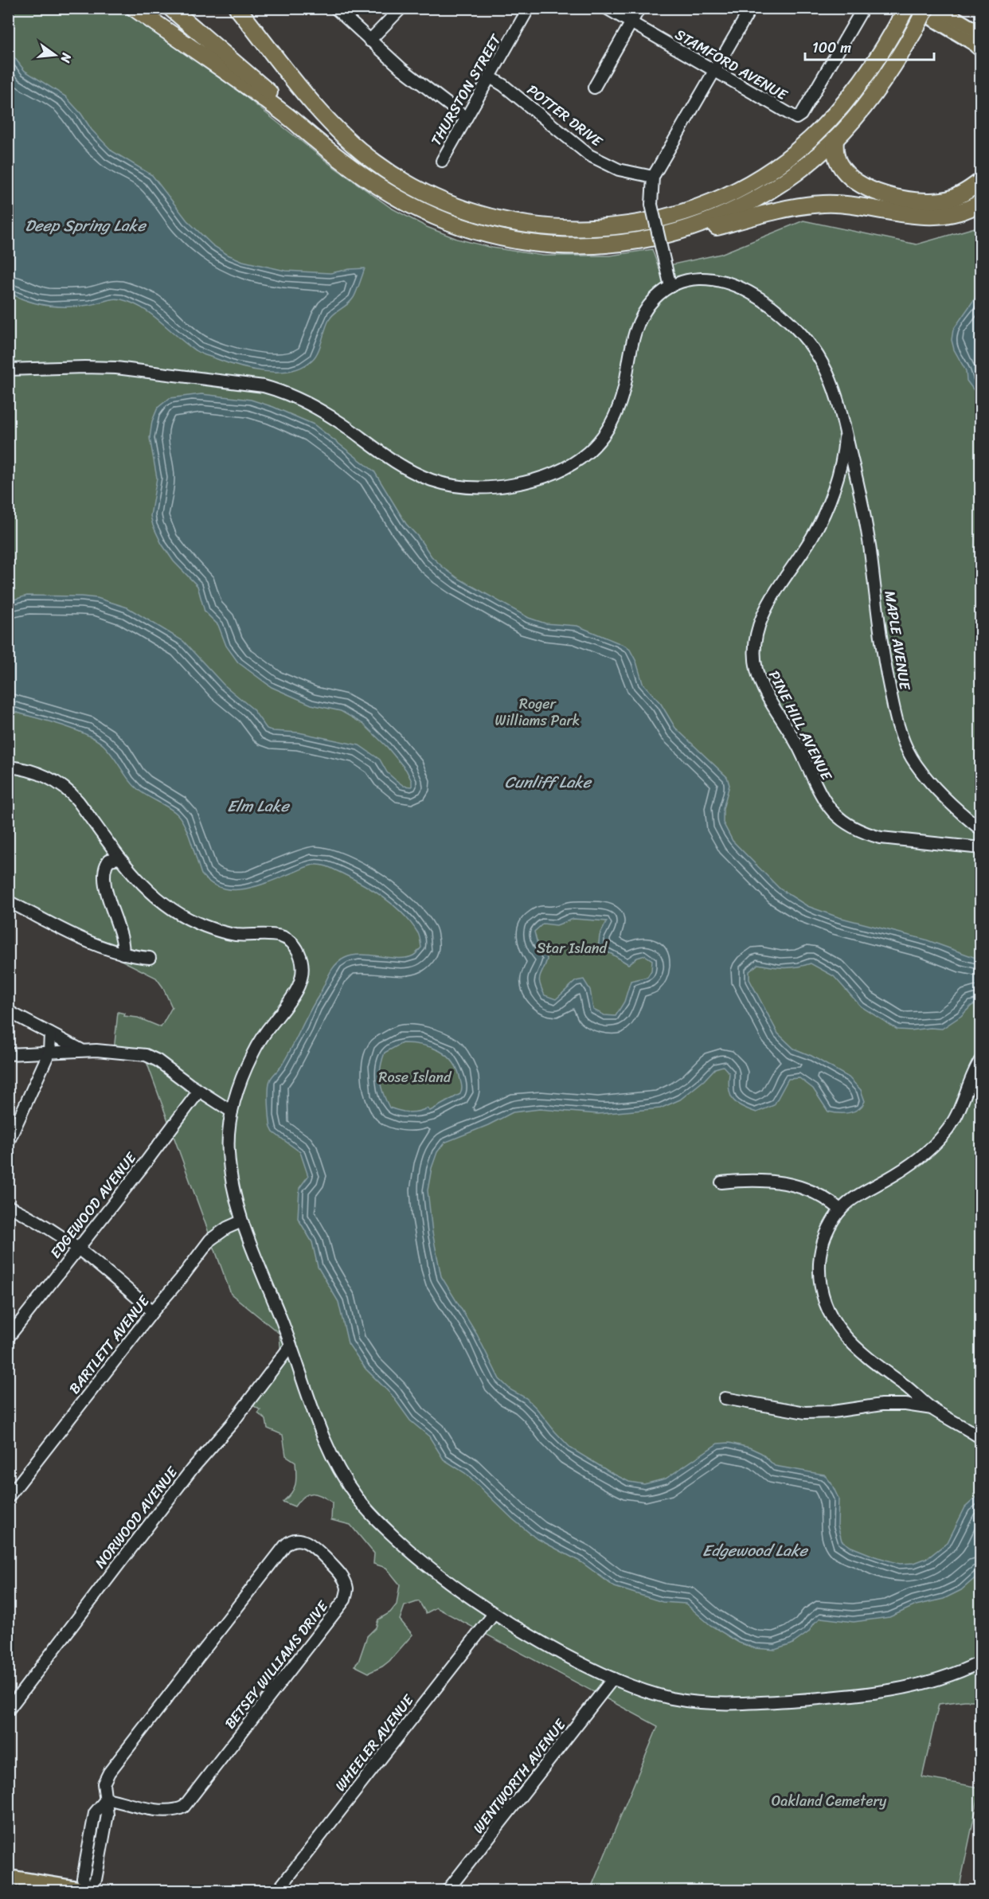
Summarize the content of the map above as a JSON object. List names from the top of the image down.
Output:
{
  "streets": {
    "street": [
      "STAMFORD AVENUE",
      "THURSTON STREET",
      "POTTER DRIVE",
      "MAPLE AVENUE",
      "PINE HILL AVENUE",
      "EDGEWOOD AVENUE",
      "BARTLETT AVENUE",
      "NORWOOD AVENUE",
      "BETSEY WILLIAMS DRIVE",
      "WHEELER AVENUE",
      "WENTWORTH AVENUE"
    ]
  },
  "crossings": [
    ["THURSTON STREET", "POTTER DRIVE"],
    ["MAPLE AVENUE", "PINE HILL AVENUE"]
  ],
  "water": [
    "Deep Spring Lake",
    "Cunliff Lake",
    "Elm Lake",
    "Edgewood Lake"
  ],
  "parks": [
    "Roger Williams Park",
    "Star Island",
    "Rose Island",
    "Oakland Cemetery"
  ],
  "scale_bar": "100 m",
  "north": "right"
}
